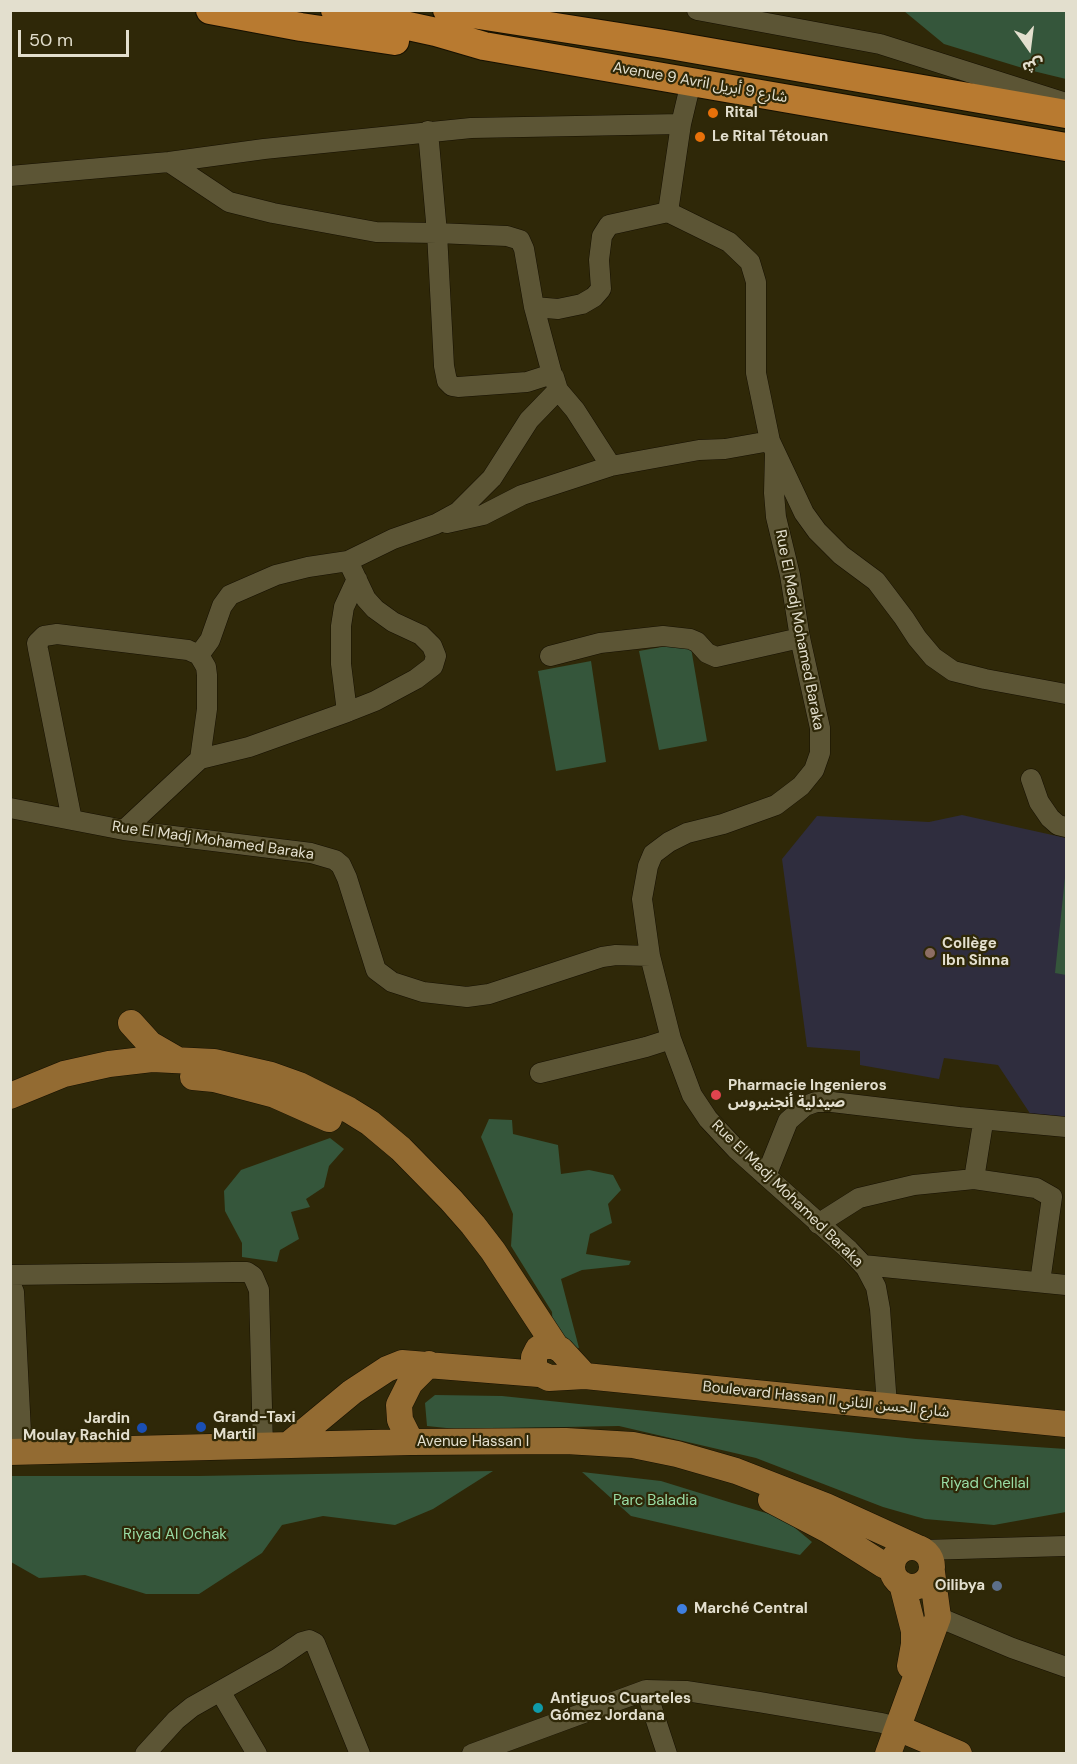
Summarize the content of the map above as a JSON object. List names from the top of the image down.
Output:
{
  "streets": {
    "highway": ["Avenue 9 Avril شارع 9 أبريل"],
    "main road": ["Boulevard Hassan II شارع الحسن الثاني", "Avenue Hassan I"],
    "street": ["Rue El Madj Mohamed Baraka"]
  },
  "crossings": [
    ["Rue El Madj Mohamed Baraka", "Boulevard Hassan II شارع الحسن الثاني"],
    ["Boulevard Hassan II شارع الحسن الثاني", "Avenue Hassan I"]
  ],
  "parks": ["Riyad Chellal", "Parc Baladia", "Riyad Al Ochak"],
  "places": [
    "Rital",
    "Le Rital Tétouan",
    "Collège Ibn Sinna",
    "Pharmacie Ingenieros صيدلية أنجنيروس",
    "Grand-Taxi Martil",
    "Jardin Moulay Rachid",
    "Oilibya",
    "Marché Central",
    "Antiguos Cuarteles Gómez Jordana"
  ],
  "scale_bar": "50 m",
  "north": "bottom"
}
